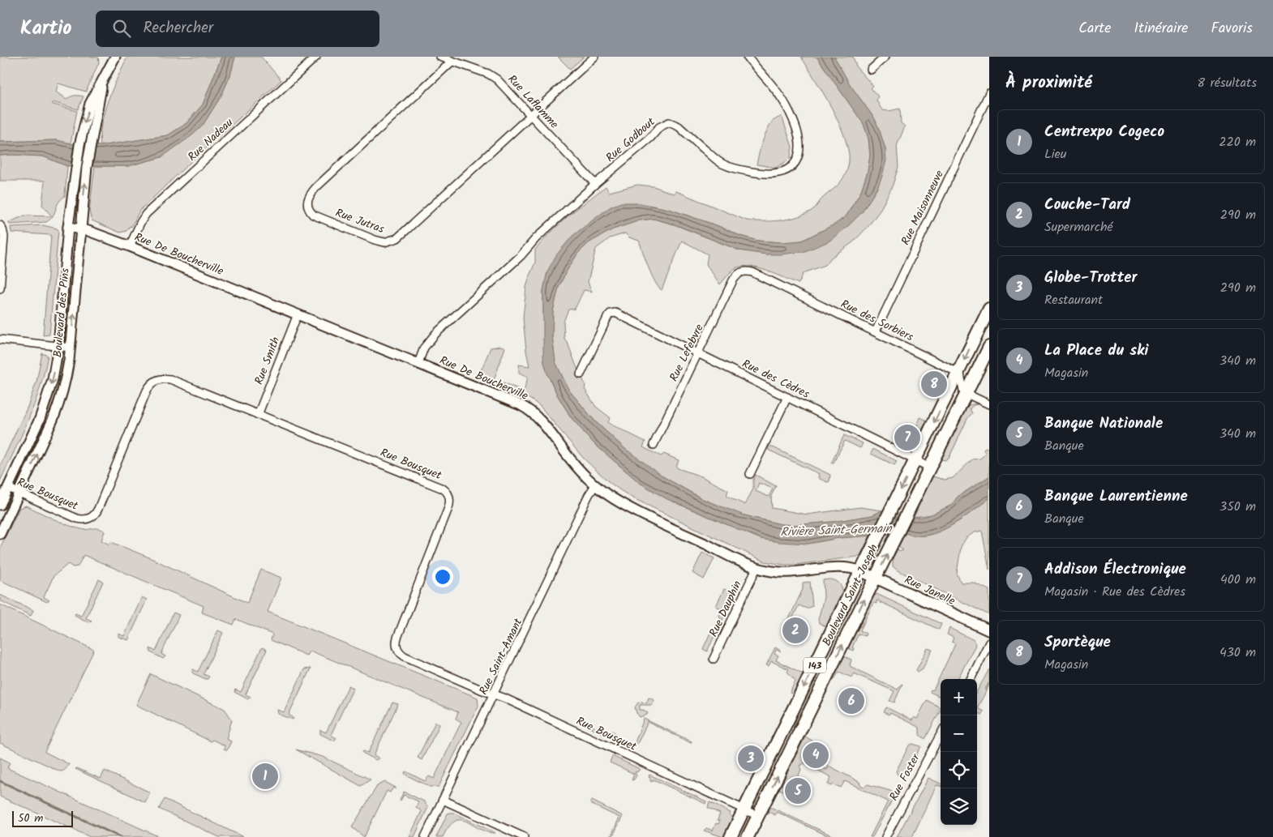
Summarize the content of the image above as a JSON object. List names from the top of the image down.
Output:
{
  "streets": {
    "main road": ["Rue Janelle", "Boulevard Saint-Joseph", "143"],
    "street": [
      "Rue Laflamme",
      "Rue Nadeau",
      "Rue Godbout",
      "Rue Maisonneuve",
      "Rue Jutras",
      "Rue De Boucherville",
      "Boulevard des Pins",
      "Rue des Sorbiers",
      "Rue Lefebvre",
      "Rue Smith",
      "Rue des Cèdres",
      "Rue Bousquet",
      "Rue Dauphin",
      "Rue Saint-Amant",
      "Rue Foster"
    ]
  },
  "crossings": [
    ["Rue Laflamme", "Rue Godbout"],
    ["Rue Laflamme", "Rue Jutras"],
    ["Rue Nadeau", "Rue De Boucherville"],
    ["Rue Godbout", "Rue De Boucherville"],
    ["Rue Maisonneuve", "Rue des Sorbiers"],
    ["Rue De Boucherville", "Boulevard des Pins"],
    ["Rue De Boucherville", "Rue Smith"],
    ["Rue De Boucherville", "Rue Janelle"],
    ["Rue De Boucherville", "Boulevard Saint-Joseph"],
    ["Rue De Boucherville", "Rue Dauphin"],
    ["Rue De Boucherville", "Rue Saint-Amant"],
    ["Boulevard des Pins", "Rue Bousquet"],
    ["Rue des Sorbiers", "Rue Lefebvre"],
    ["Rue des Sorbiers", "Boulevard Saint-Joseph"],
    ["Rue Lefebvre", "Rue des Cèdres"],
    ["Rue Smith", "Rue Bousquet"],
    ["Rue des Cèdres", "Boulevard Saint-Joseph"],
    ["Rue Bousquet", "Boulevard Saint-Joseph"],
    ["Rue Bousquet", "Rue Saint-Amant"],
    ["Rue Janelle", "Boulevard Saint-Joseph"]
  ],
  "water": ["Rivière Saint-Germain"],
  "scale_bar": "50 m",
  "page": {
    "header": "Kartio",
    "search": "Rechercher",
    "nav": ["Carte", "Itinéraire", "Favoris"],
    "heading": ["À proximité", "8 résultats"],
    "list": [
      {
        "mark": "1",
        "name": "Centrexpo Cogeco",
        "note": "Lieu",
        "value": "220 m"
      },
      {
        "mark": "2",
        "name": "Couche-Tard",
        "note": "Supermarché",
        "value": "290 m"
      },
      {
        "mark": "3",
        "name": "Globe-Trotter",
        "note": "Restaurant",
        "value": "290 m"
      },
      {
        "mark": "4",
        "name": "La Place du ski",
        "note": "Magasin",
        "value": "340 m"
      },
      {
        "mark": "5",
        "name": "Banque Nationale",
        "note": "Banque",
        "value": "340 m"
      },
      {
        "mark": "6",
        "name": "Banque Laurentienne",
        "note": "Banque",
        "value": "350 m"
      },
      {
        "mark": "7",
        "name": "Addison Électronique",
        "note": "Magasin · Rue des Cèdres",
        "value": "400 m"
      },
      {
        "mark": "8",
        "name": "Sportèque",
        "note": "Magasin",
        "value": "430 m"
      }
    ],
    "pins": [
      "8",
      "7",
      "2",
      "6",
      "4",
      "3",
      "1",
      "5"
    ],
    "map_buttons": ["+", "−"],
    "scale": "50 m"
  }
}
